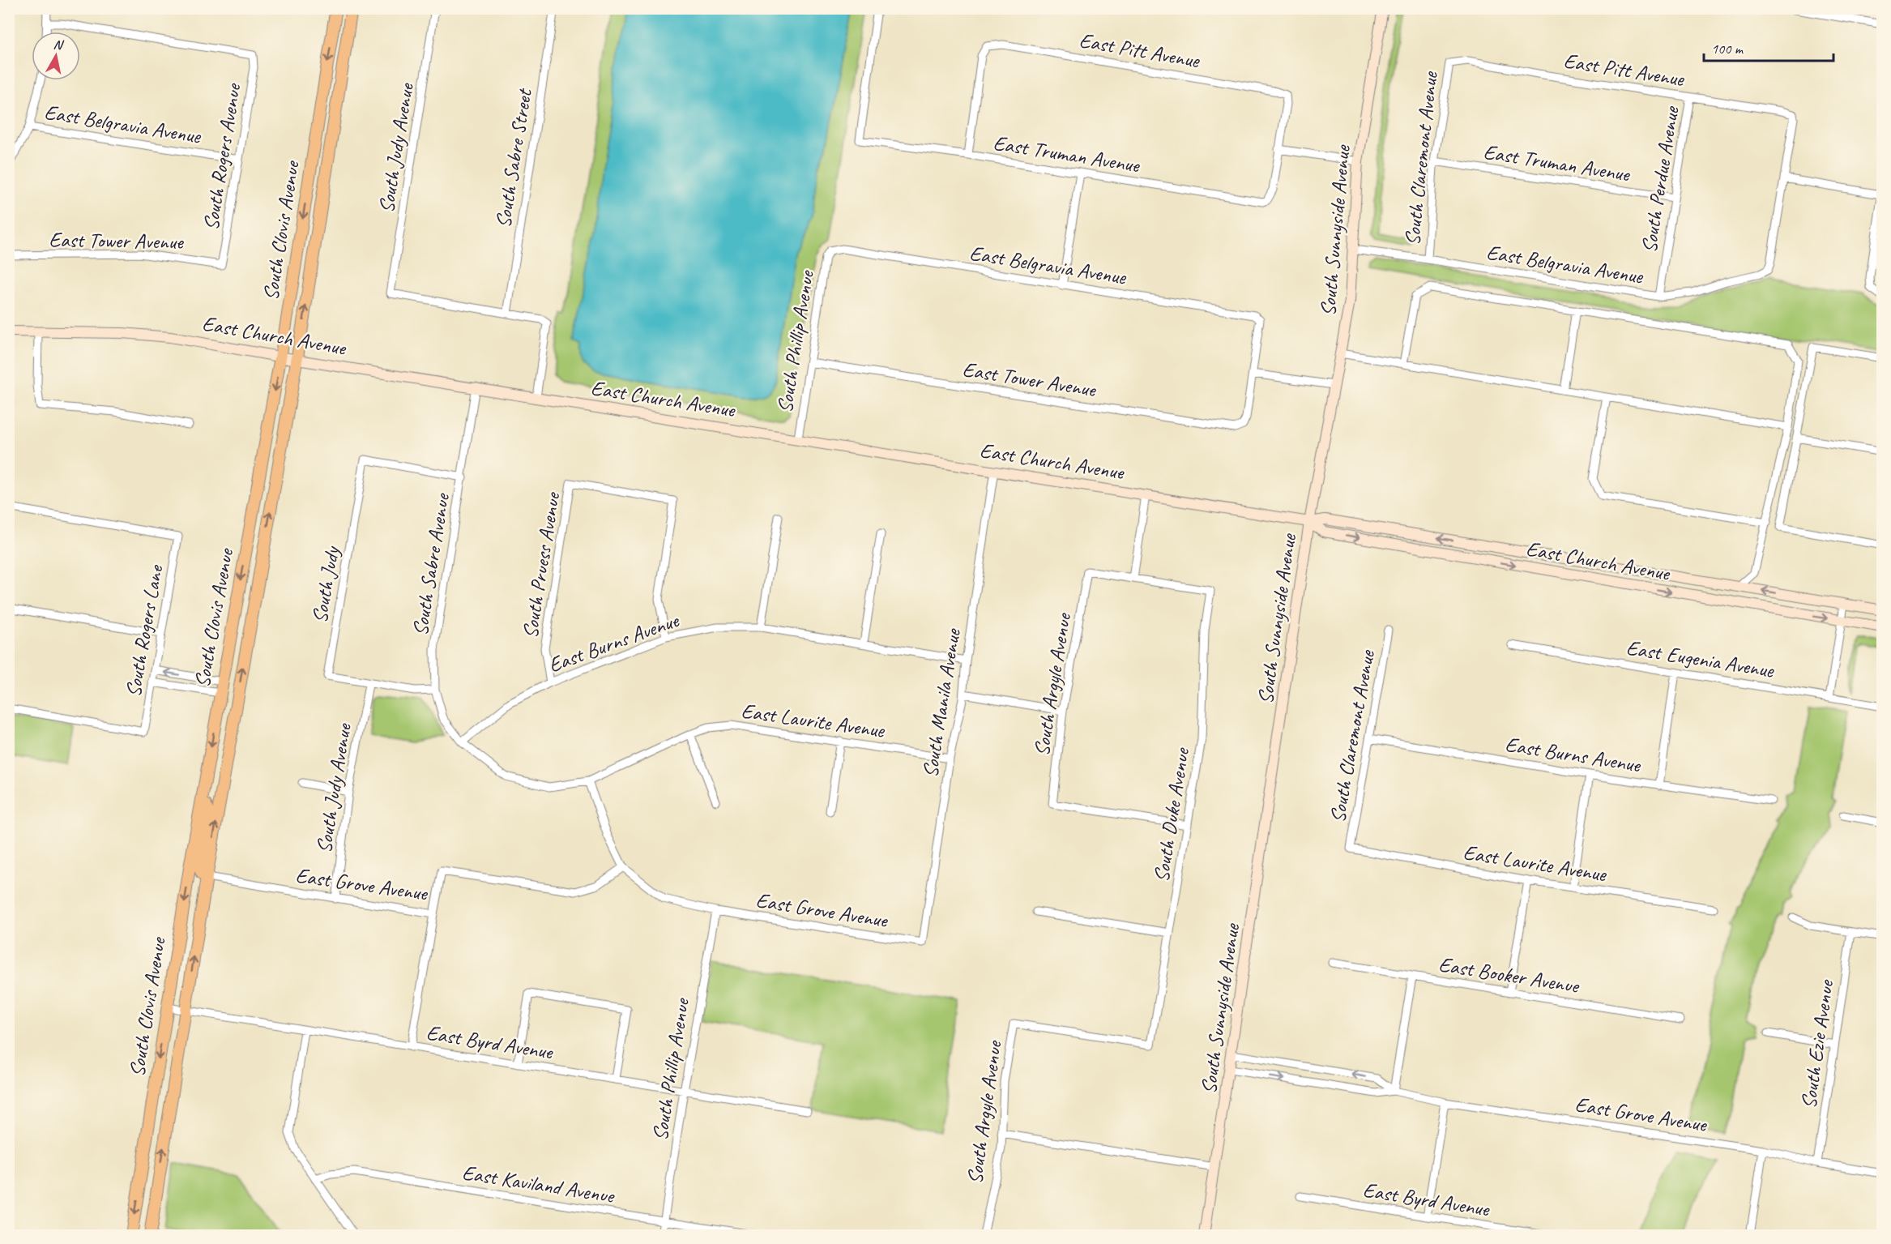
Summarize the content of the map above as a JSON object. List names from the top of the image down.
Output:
{
  "streets": {
    "main road": ["South Clovis Avenue"],
    "street": [
      "East Pitt Avenue",
      "East Belgravia Avenue",
      "South Judy Avenue",
      "East Truman Avenue",
      "South Rogers Avenue",
      "South Sabre Street",
      "South Claremont Avenue",
      "South Perdue Avenue",
      "South Sunnyside Avenue",
      "East Tower Avenue",
      "East Church Avenue",
      "South Phillip Avenue",
      "South Sabre Avenue",
      "South Pruess Avenue",
      "South Judy",
      "South Rogers Lane",
      "East Burns Avenue",
      "East Eugenia Avenue",
      "South Argyle Avenue",
      "South Manila Avenue",
      "East Laurite Avenue",
      "South Duke Avenue",
      "East Grove Avenue",
      "East Booker Avenue",
      "East Byrd Avenue",
      "South Ezie Avenue",
      "East Kaviland Avenue"
    ]
  },
  "crossings": [
    ["East Pitt Avenue", "East Belgravia Avenue"],
    ["East Pitt Avenue", "East Truman Avenue"],
    ["East Pitt Avenue", "South Claremont Avenue"],
    ["East Pitt Avenue", "South Perdue Avenue"],
    ["East Belgravia Avenue", "South Rogers Avenue"],
    ["East Belgravia Avenue", "South Claremont Avenue"],
    ["East Belgravia Avenue", "South Perdue Avenue"],
    ["East Belgravia Avenue", "South Sunnyside Avenue"],
    ["East Belgravia Avenue", "East Tower Avenue"],
    ["East Belgravia Avenue", "South Phillip Avenue"],
    ["South Judy Avenue", "South Sabre Street"],
    ["South Judy Avenue", "South Judy"],
    ["South Judy Avenue", "East Grove Avenue"],
    ["East Truman Avenue", "South Claremont Avenue"],
    ["East Truman Avenue", "South Perdue Avenue"],
    ["South Rogers Avenue", "East Tower Avenue"],
    ["South Claremont Avenue", "East Burns Avenue"],
    ["South Claremont Avenue", "East Laurite Avenue"],
    ["South Clovis Avenue", "East Church Avenue"],
    ["South Clovis Avenue", "East Grove Avenue"],
    ["South Clovis Avenue", "East Byrd Avenue"],
    ["South Sunnyside Avenue", "East Church Avenue"],
    ["South Sunnyside Avenue", "East Grove Avenue"],
    ["East Tower Avenue", "South Phillip Avenue"],
    ["East Church Avenue", "South Phillip Avenue"],
    ["East Church Avenue", "South Sabre Avenue"],
    ["East Church Avenue", "South Manila Avenue"],
    ["South Phillip Avenue", "East Grove Avenue"],
    ["South Phillip Avenue", "East Byrd Avenue"],
    ["South Phillip Avenue", "East Kaviland Avenue"],
    ["South Sabre Avenue", "South Judy"],
    ["South Sabre Avenue", "East Burns Avenue"],
    ["South Sabre Avenue", "East Laurite Avenue"],
    ["South Pruess Avenue", "East Burns Avenue"],
    ["East Burns Avenue", "South Manila Avenue"],
    ["East Burns Avenue", "East Laurite Avenue"],
    ["South Argyle Avenue", "South Duke Avenue"],
    ["South Manila Avenue", "East Laurite Avenue"],
    ["South Manila Avenue", "East Grove Avenue"],
    ["East Grove Avenue", "South Ezie Avenue"]
  ],
  "scale_bar": "100 m",
  "north": "top"
}
